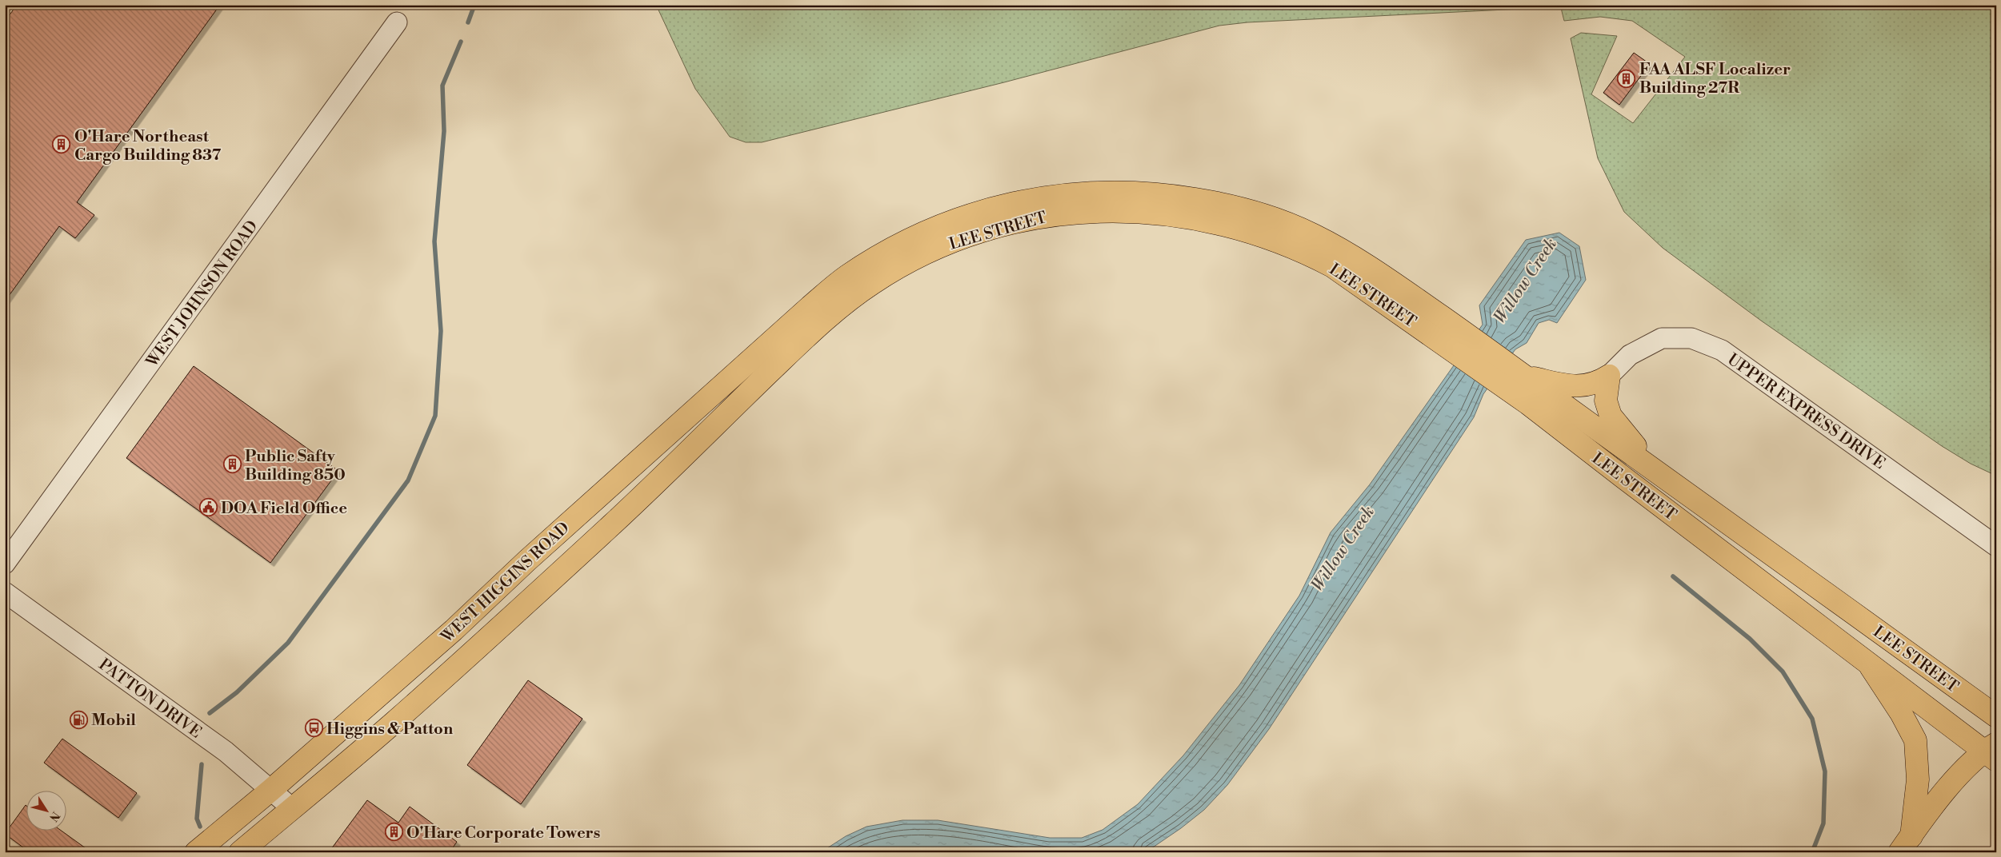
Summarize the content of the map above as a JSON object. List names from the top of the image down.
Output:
{
  "streets": {
    "main road": ["LEE STREET", "WEST HIGGINS ROAD"],
    "street": ["WEST JOHNSON ROAD", "UPPER EXPRESS DRIVE", "PATTON DRIVE"]
  },
  "crossings": [
    ["LEE STREET", "WEST HIGGINS ROAD"],
    ["WEST HIGGINS ROAD", "PATTON DRIVE"]
  ],
  "water": ["Willow Creek"],
  "places": {
    "building": [
      "FAA ALSF Localizer Building 27R",
      "O'Hare Northeast Cargo Building 837",
      "Public Safty Building 850",
      "O'Hare Corporate Towers"
    ],
    "public building": ["DOA Field Office"],
    "fuel station": ["Mobil"],
    "bus stop": ["Higgins & Patton"]
  },
  "north": "bottom right"
}
